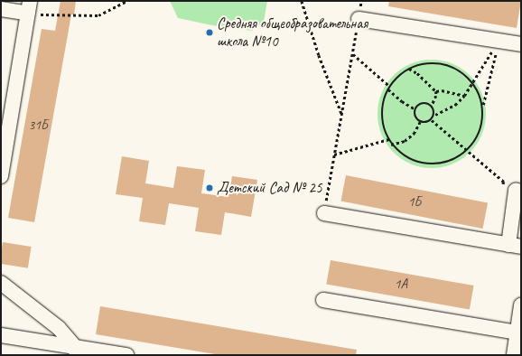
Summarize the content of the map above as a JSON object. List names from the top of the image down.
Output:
{
  "places": ["Средняя общеобразовательная школа №10", "Детский Сад № 25"],
  "house_numbers": ["31Б", "1Б", "1А"]
}
